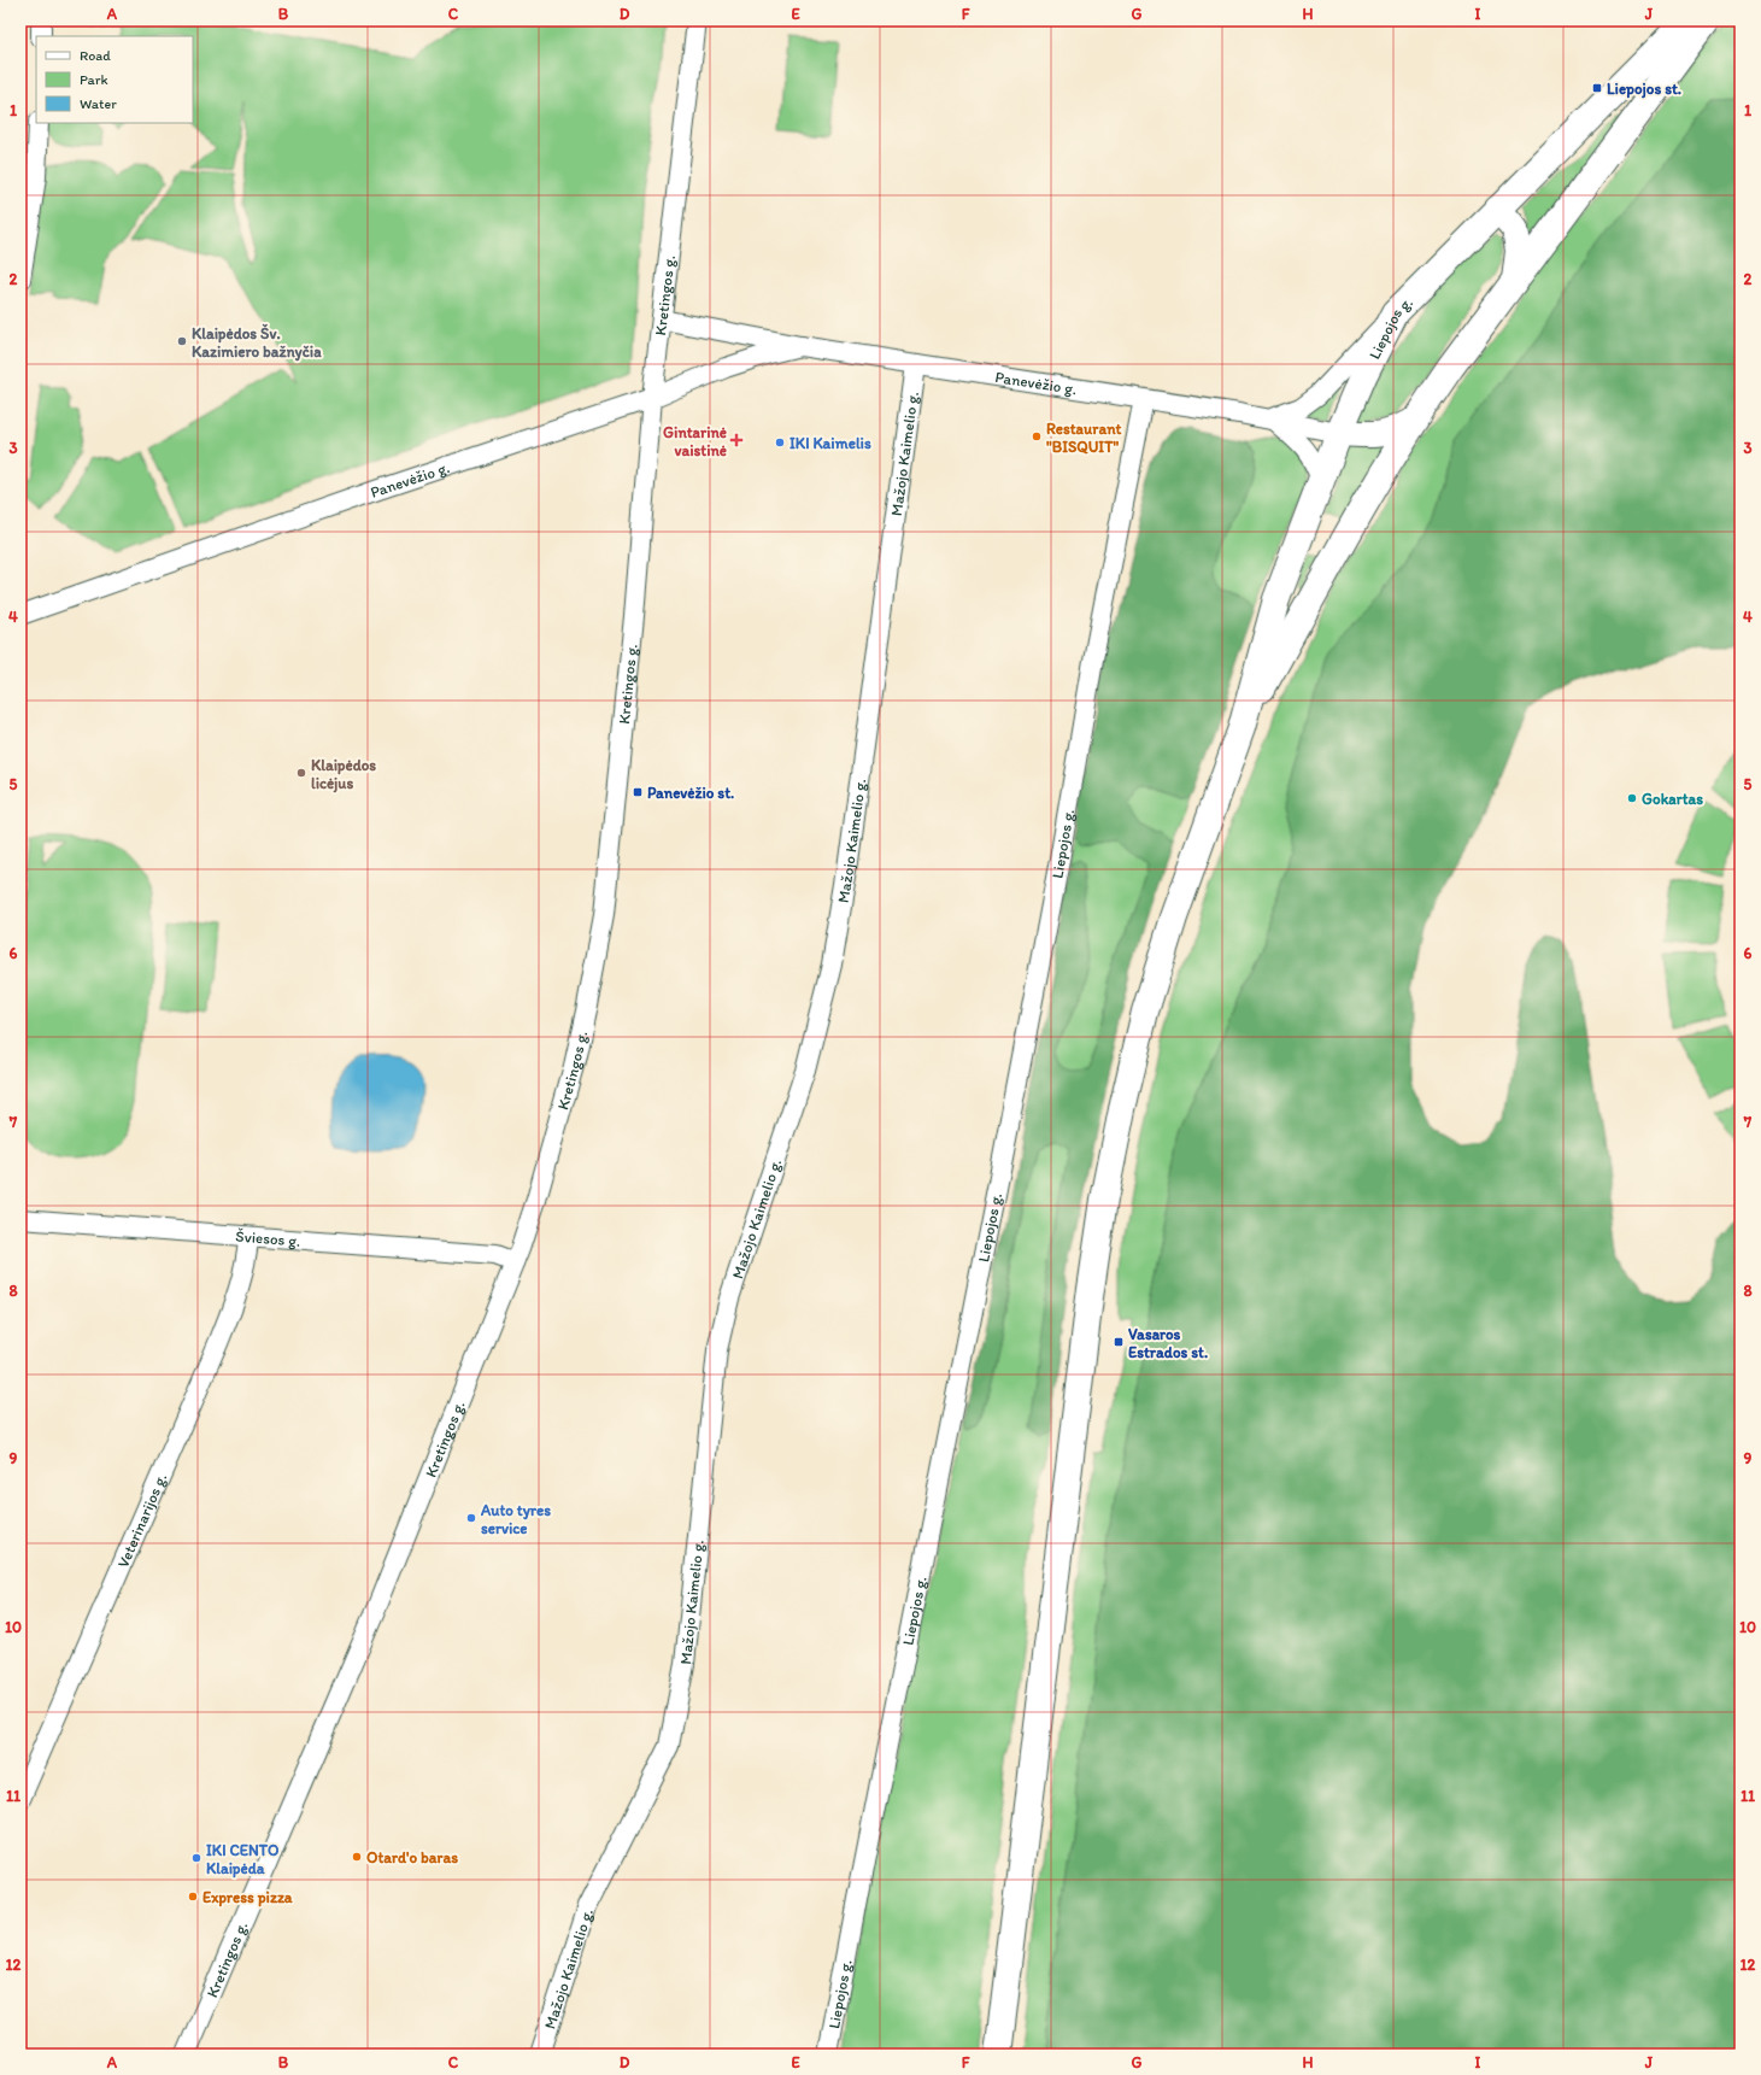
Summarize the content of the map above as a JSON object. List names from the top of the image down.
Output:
{
  "streets": {
    "main road": ["Liepojos g."],
    "street": [
      "Kretingos g.",
      "Panevėžio g.",
      "Mažojo Kaimelio g.",
      "Šviesos g.",
      "Veterinarijos g."
    ]
  },
  "crossings": [
    ["Kretingos g.", "Panevėžio g."],
    ["Kretingos g.", "Šviesos g."],
    ["Liepojos g.", "Panevėžio g."],
    ["Panevėžio g.", "Mažojo Kaimelio g."],
    ["Šviesos g.", "Veterinarijos g."]
  ],
  "places": {
    "transit": ["Liepojos st.", "Panevėžio st.", "Vasaros Estrados st."],
    "other": [
      "Klaipėdos Šv. Kazimiero bažnyčia",
      "Restaurant \"BISQUIT\"",
      "IKI Kaimelis",
      "Klaipėdos licėjus",
      "Gokartas",
      "Auto tyres service",
      "Otard'o baras",
      "IKI CENTO Klaipėda",
      "Express pizza"
    ],
    "health": ["Gintarinė vaistinė"]
  },
  "legend": ["Road", "Park", "Water"],
  "grid": {
    "columns": [
      "A",
      "B",
      "C",
      "D",
      "E",
      "F",
      "G",
      "H",
      "I",
      "J"
    ],
    "rows": [
      "1",
      "2",
      "3",
      "4",
      "5",
      "6",
      "7",
      "8",
      "9",
      "10",
      "11",
      "12"
    ]
  }
}
